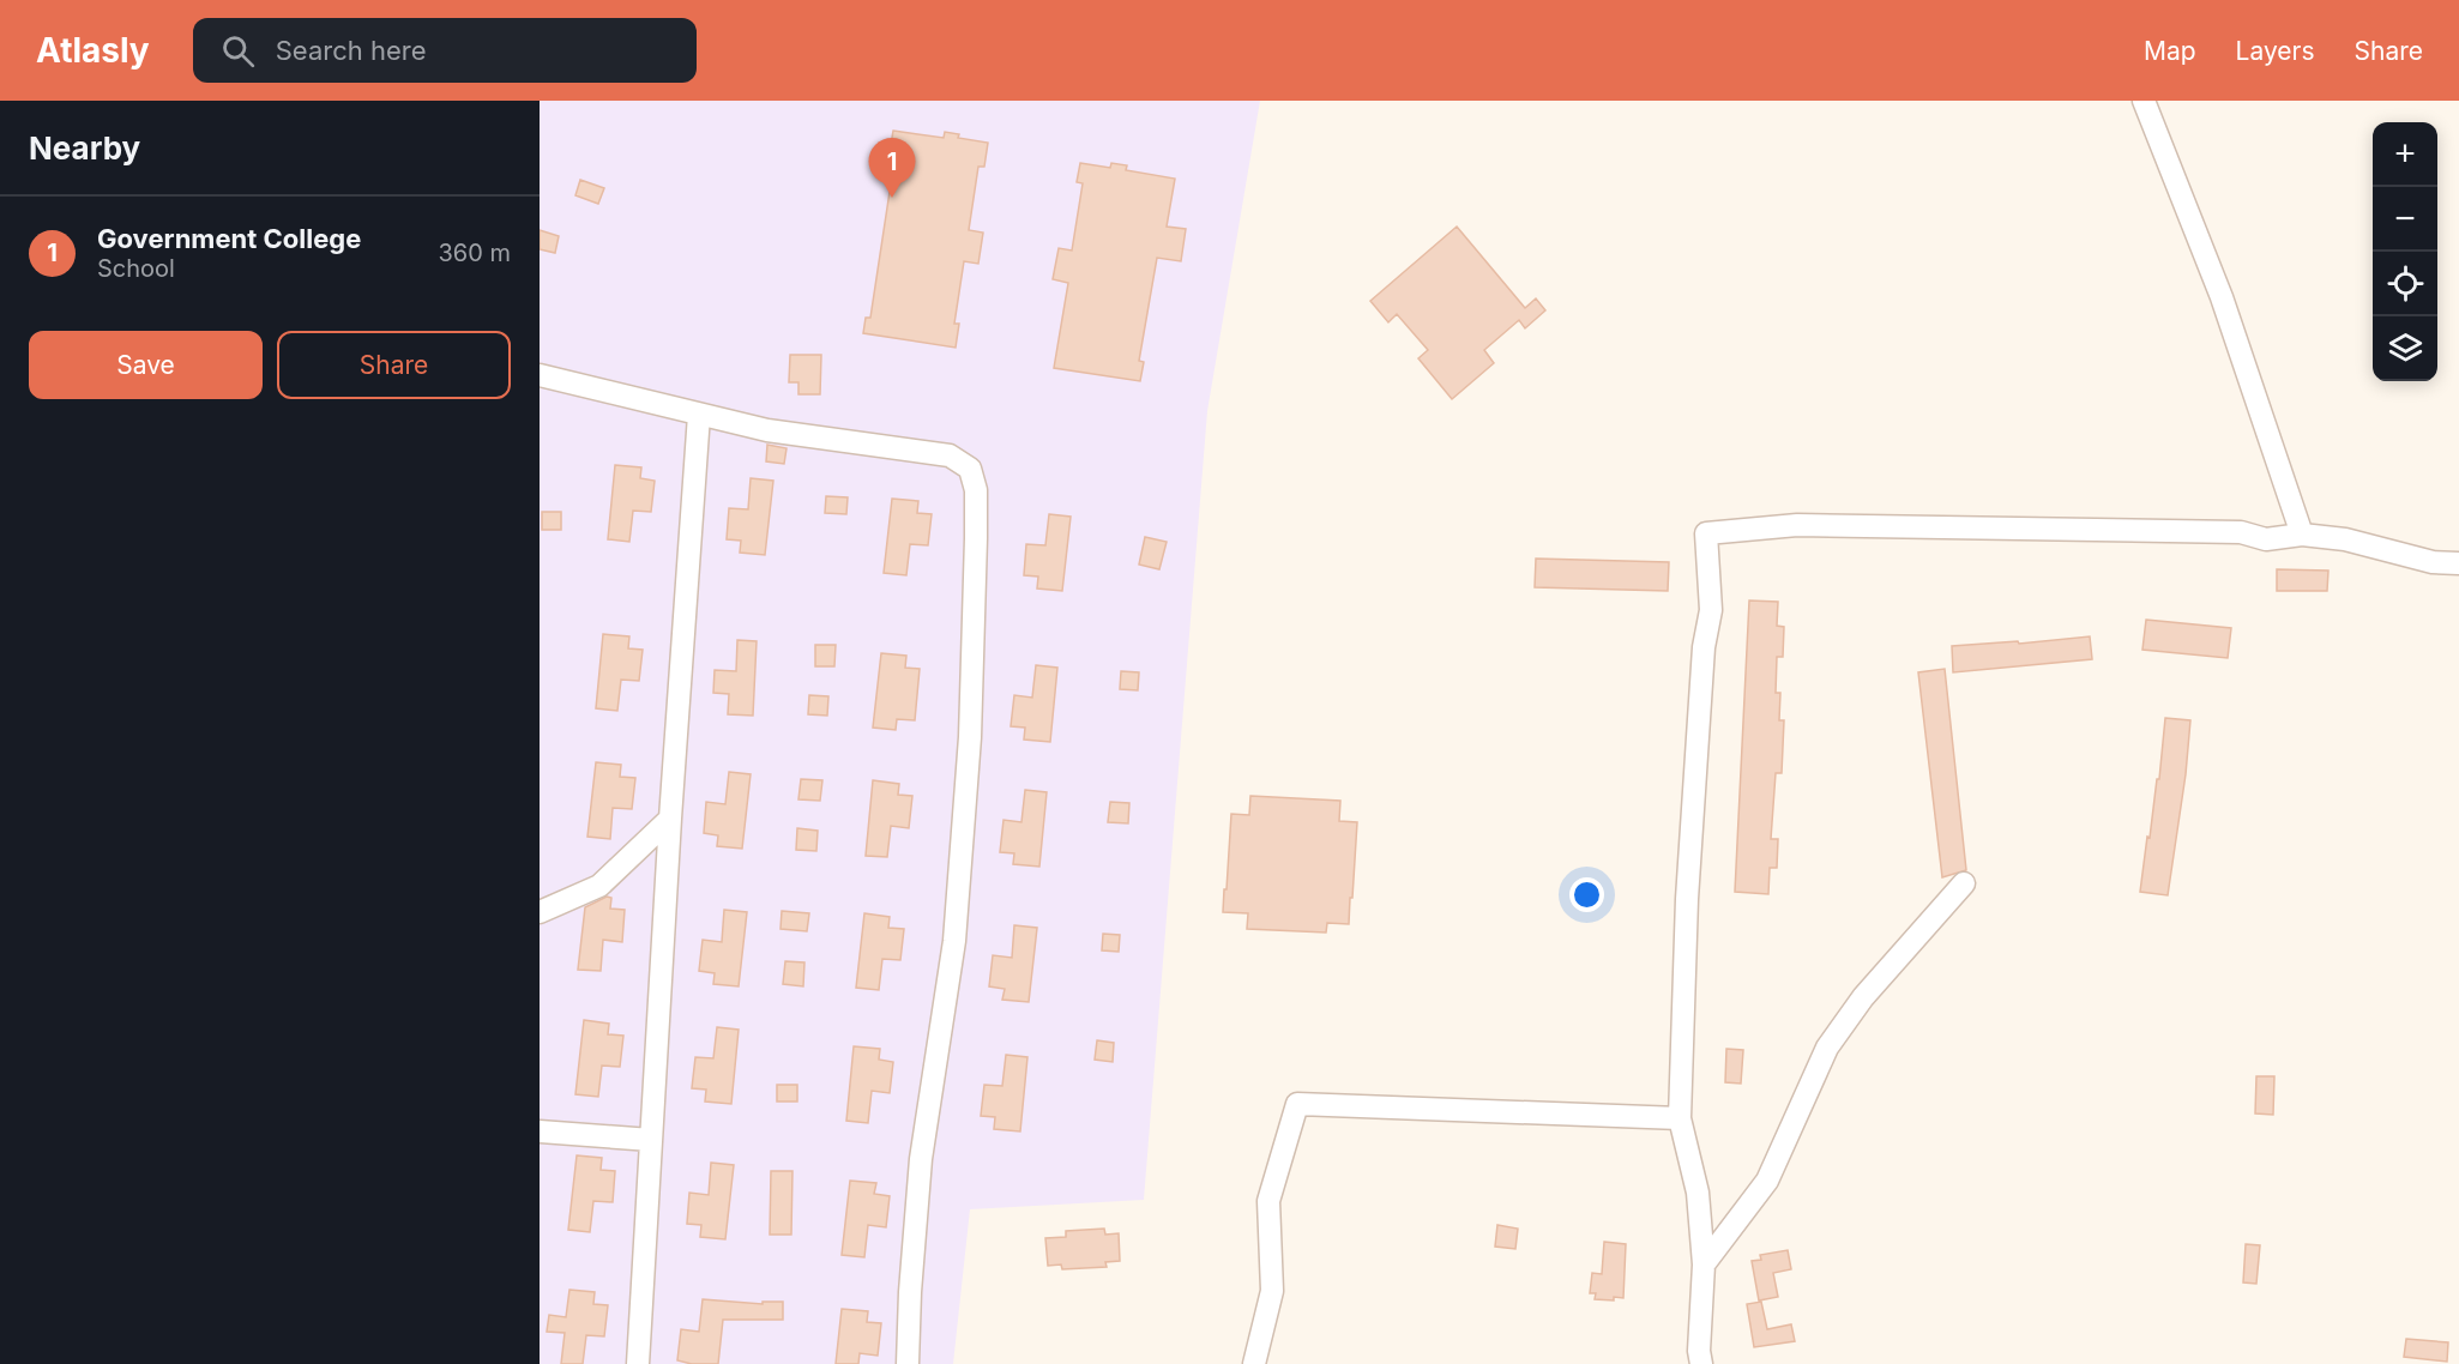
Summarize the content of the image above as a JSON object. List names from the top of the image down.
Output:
{
  "page": {
    "header": "Atlasly",
    "search": "Search here",
    "nav": ["Map", "Layers", "Share"],
    "heading": "Nearby",
    "map_buttons": ["+", "−"],
    "pins": "1",
    "list": [
      {
        "mark": "1",
        "name": "Government College",
        "note": "School",
        "value": "360 m"
      }
    ],
    "buttons": ["Save", "Share"]
  }
}
